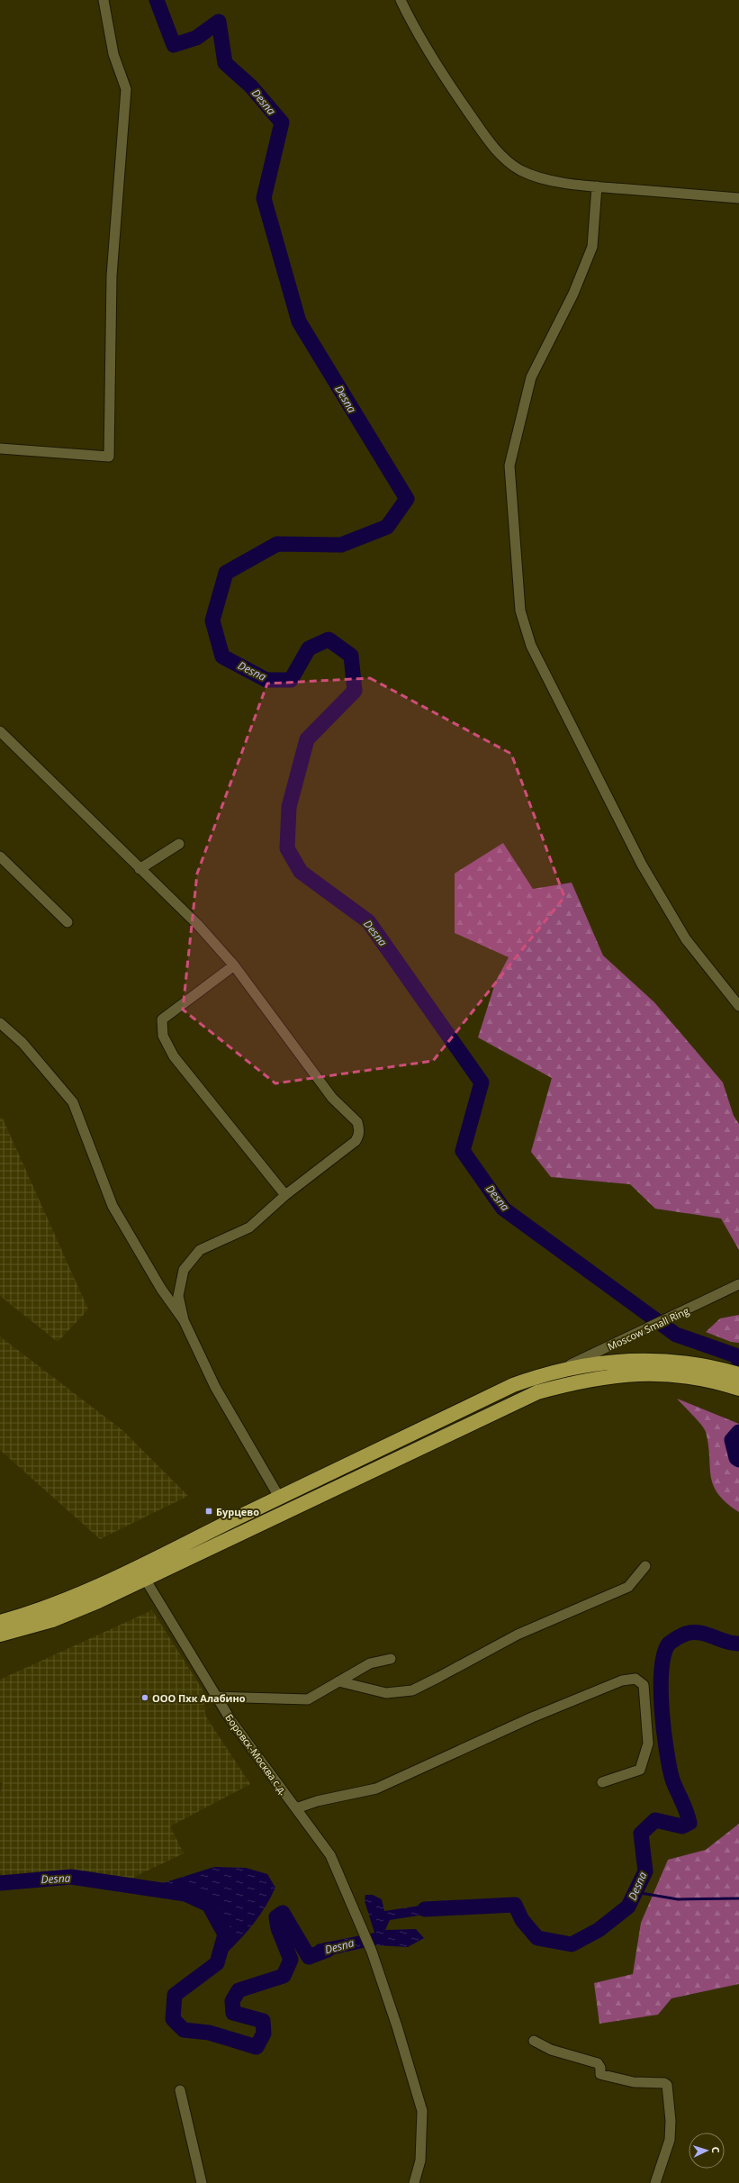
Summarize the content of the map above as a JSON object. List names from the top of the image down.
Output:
{
  "streets": {
    "street": ["Moscow Small Ring", "Боровск-Москва с.д."]
  },
  "water": ["Desna"],
  "places": {
    "transit": ["Бурцево"],
    "other": ["ООО Пхк Алабино"]
  },
  "north": "right"
}
